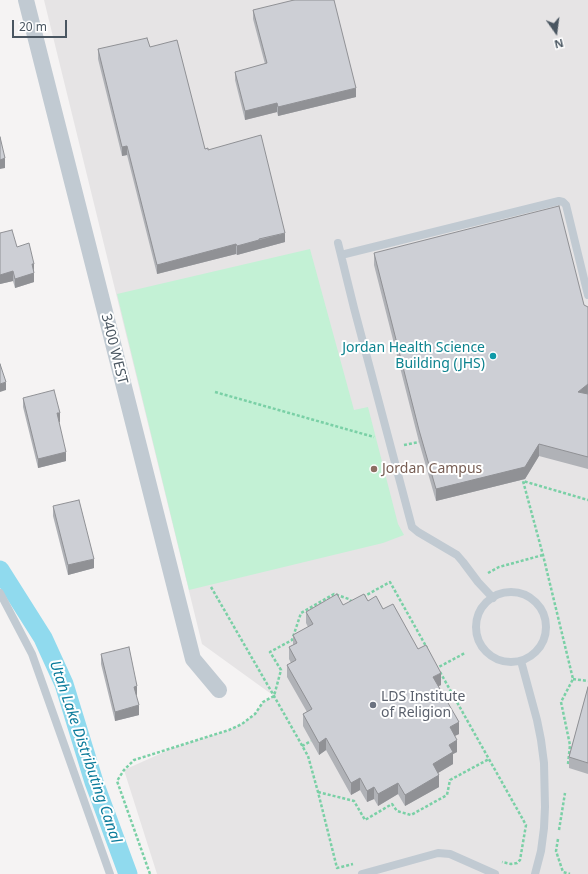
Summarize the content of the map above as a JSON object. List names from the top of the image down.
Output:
{
  "streets": {
    "street": ["3400 WEST"]
  },
  "water": ["Utah Lake Distributing Canal"],
  "places": ["Jordan Health Science Building (JHS)", "Jordan Campus", "LDS Institute of Religion"],
  "scale_bar": "20 m",
  "north": "bottom"
}
